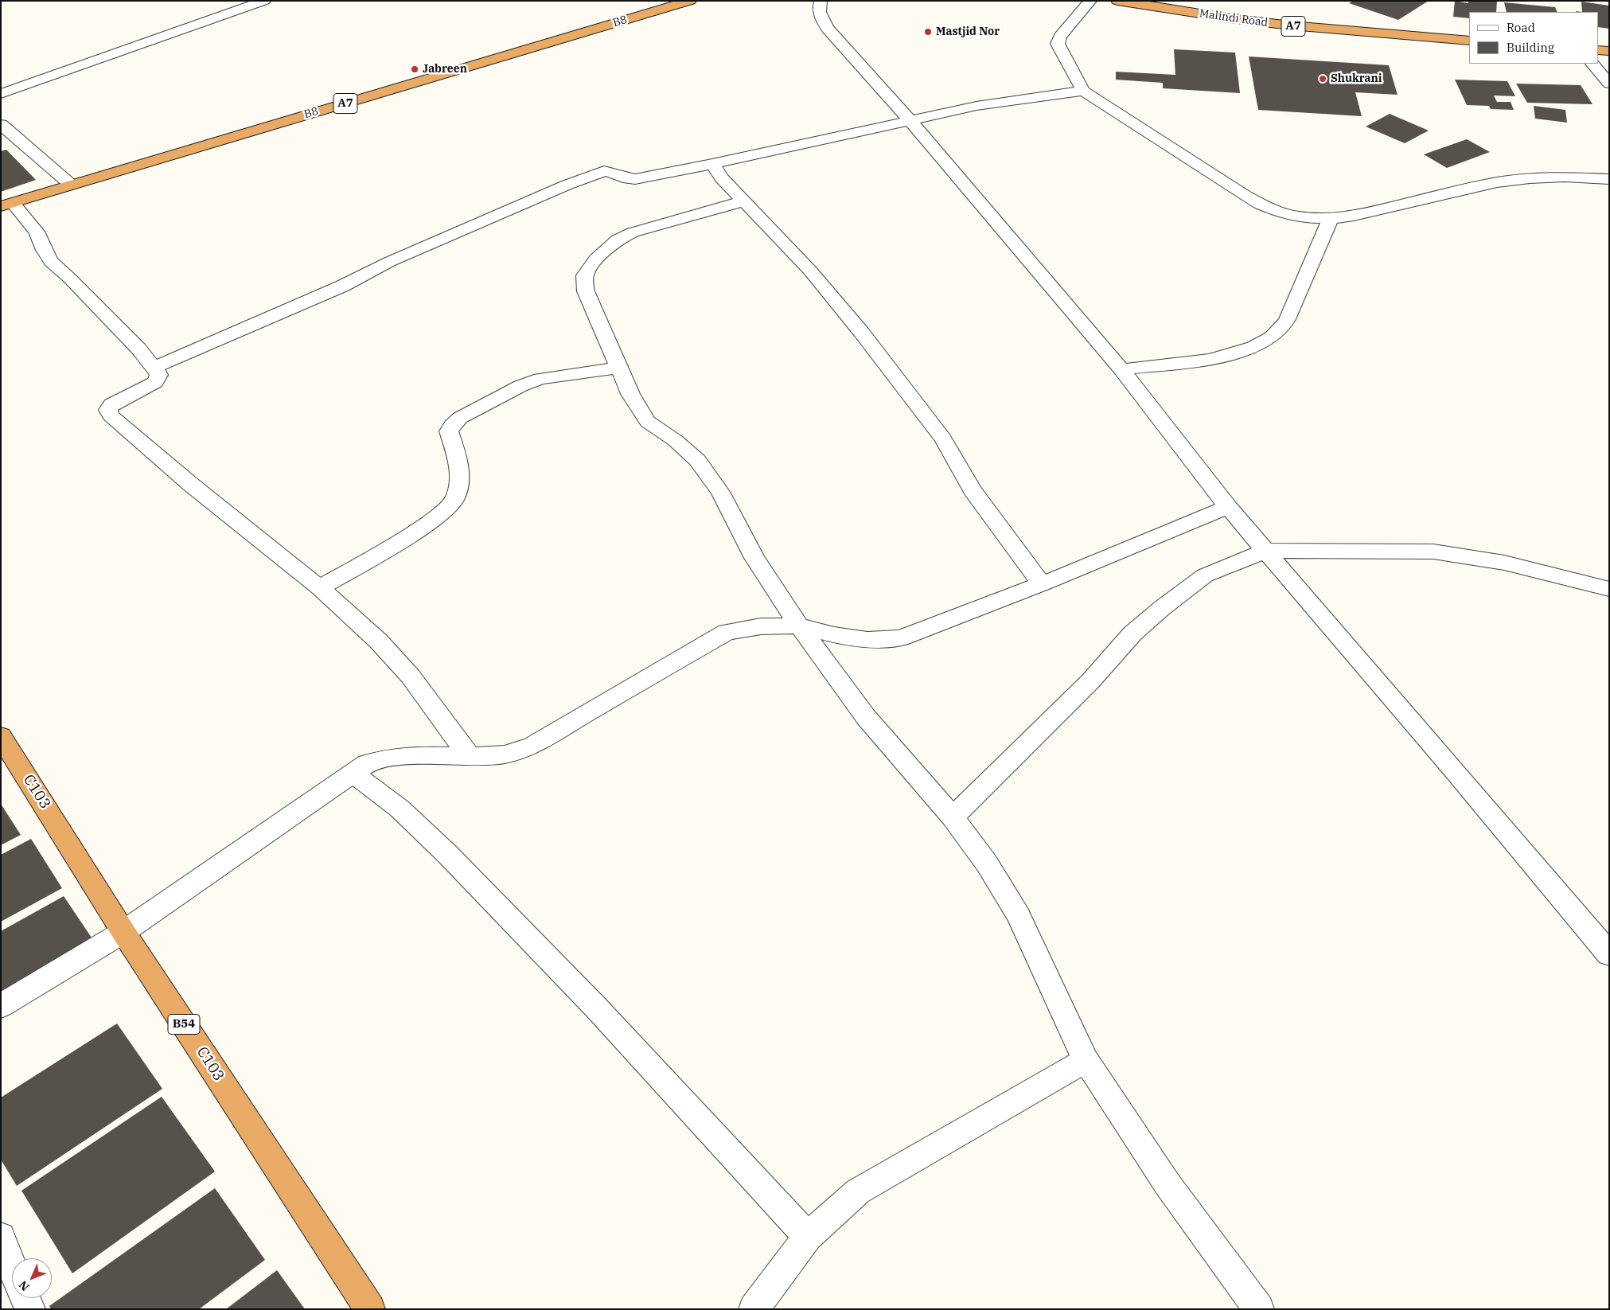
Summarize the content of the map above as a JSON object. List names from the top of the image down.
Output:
{
  "streets": {
    "highway": [
      "Malindi Road",
      "B8",
      "A7",
      "C103",
      "B54"
    ]
  },
  "places": ["Mastjid Nor", "Jabreen", "Shukrani"],
  "legend": ["Road", "Building"],
  "north": "bottom left"
}
